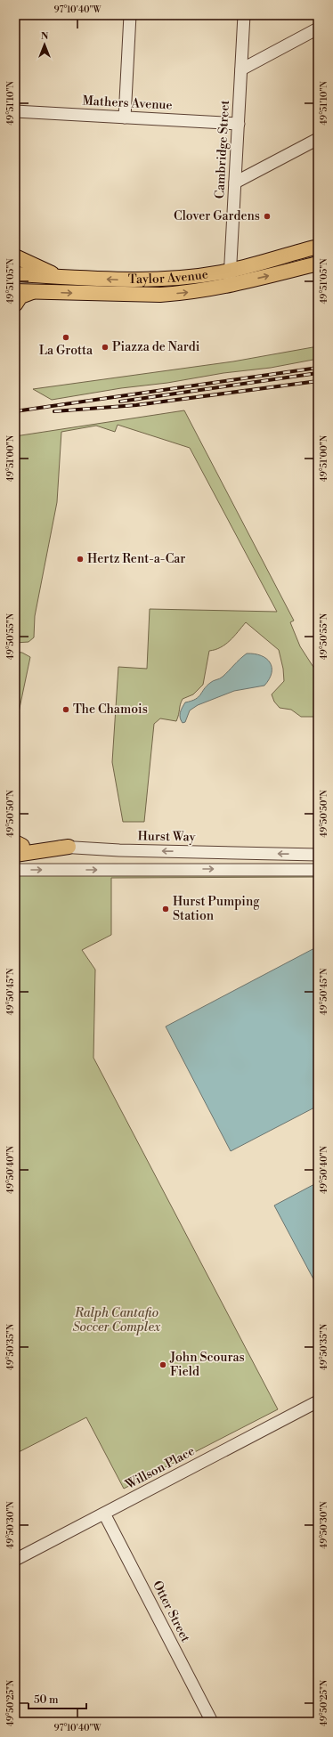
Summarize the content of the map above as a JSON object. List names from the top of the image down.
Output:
{
  "streets": {
    "main road": ["Taylor Avenue"],
    "street": [
      "Mathers Avenue",
      "Cambridge Street",
      "Hurst Way",
      "Willson Place",
      "Otter Street"
    ]
  },
  "crossings": [
    ["Mathers Avenue", "Cambridge Street"],
    ["Cambridge Street", "Taylor Avenue"],
    ["Willson Place", "Otter Street"]
  ],
  "parks": ["Ralph Cantafio Soccer Complex"],
  "places": [
    "Clover Gardens",
    "La Grotta",
    "Piazza de Nardi",
    "Hertz Rent-a-Car",
    "The Chamois",
    "Hurst Pumping Station",
    "John Scouras Field"
  ],
  "scale_bar": "50 m",
  "north": "top",
  "coordinates": [
    "97°10'40\"W",
    "49°51'10\"N",
    "49°51'05\"N",
    "49°51'00\"N",
    "49°50'55\"N",
    "49°50'50\"N",
    "49°50'45\"N",
    "49°50'40\"N",
    "49°50'35\"N",
    "49°50'30\"N",
    "49°50'25\"N"
  ]
}
